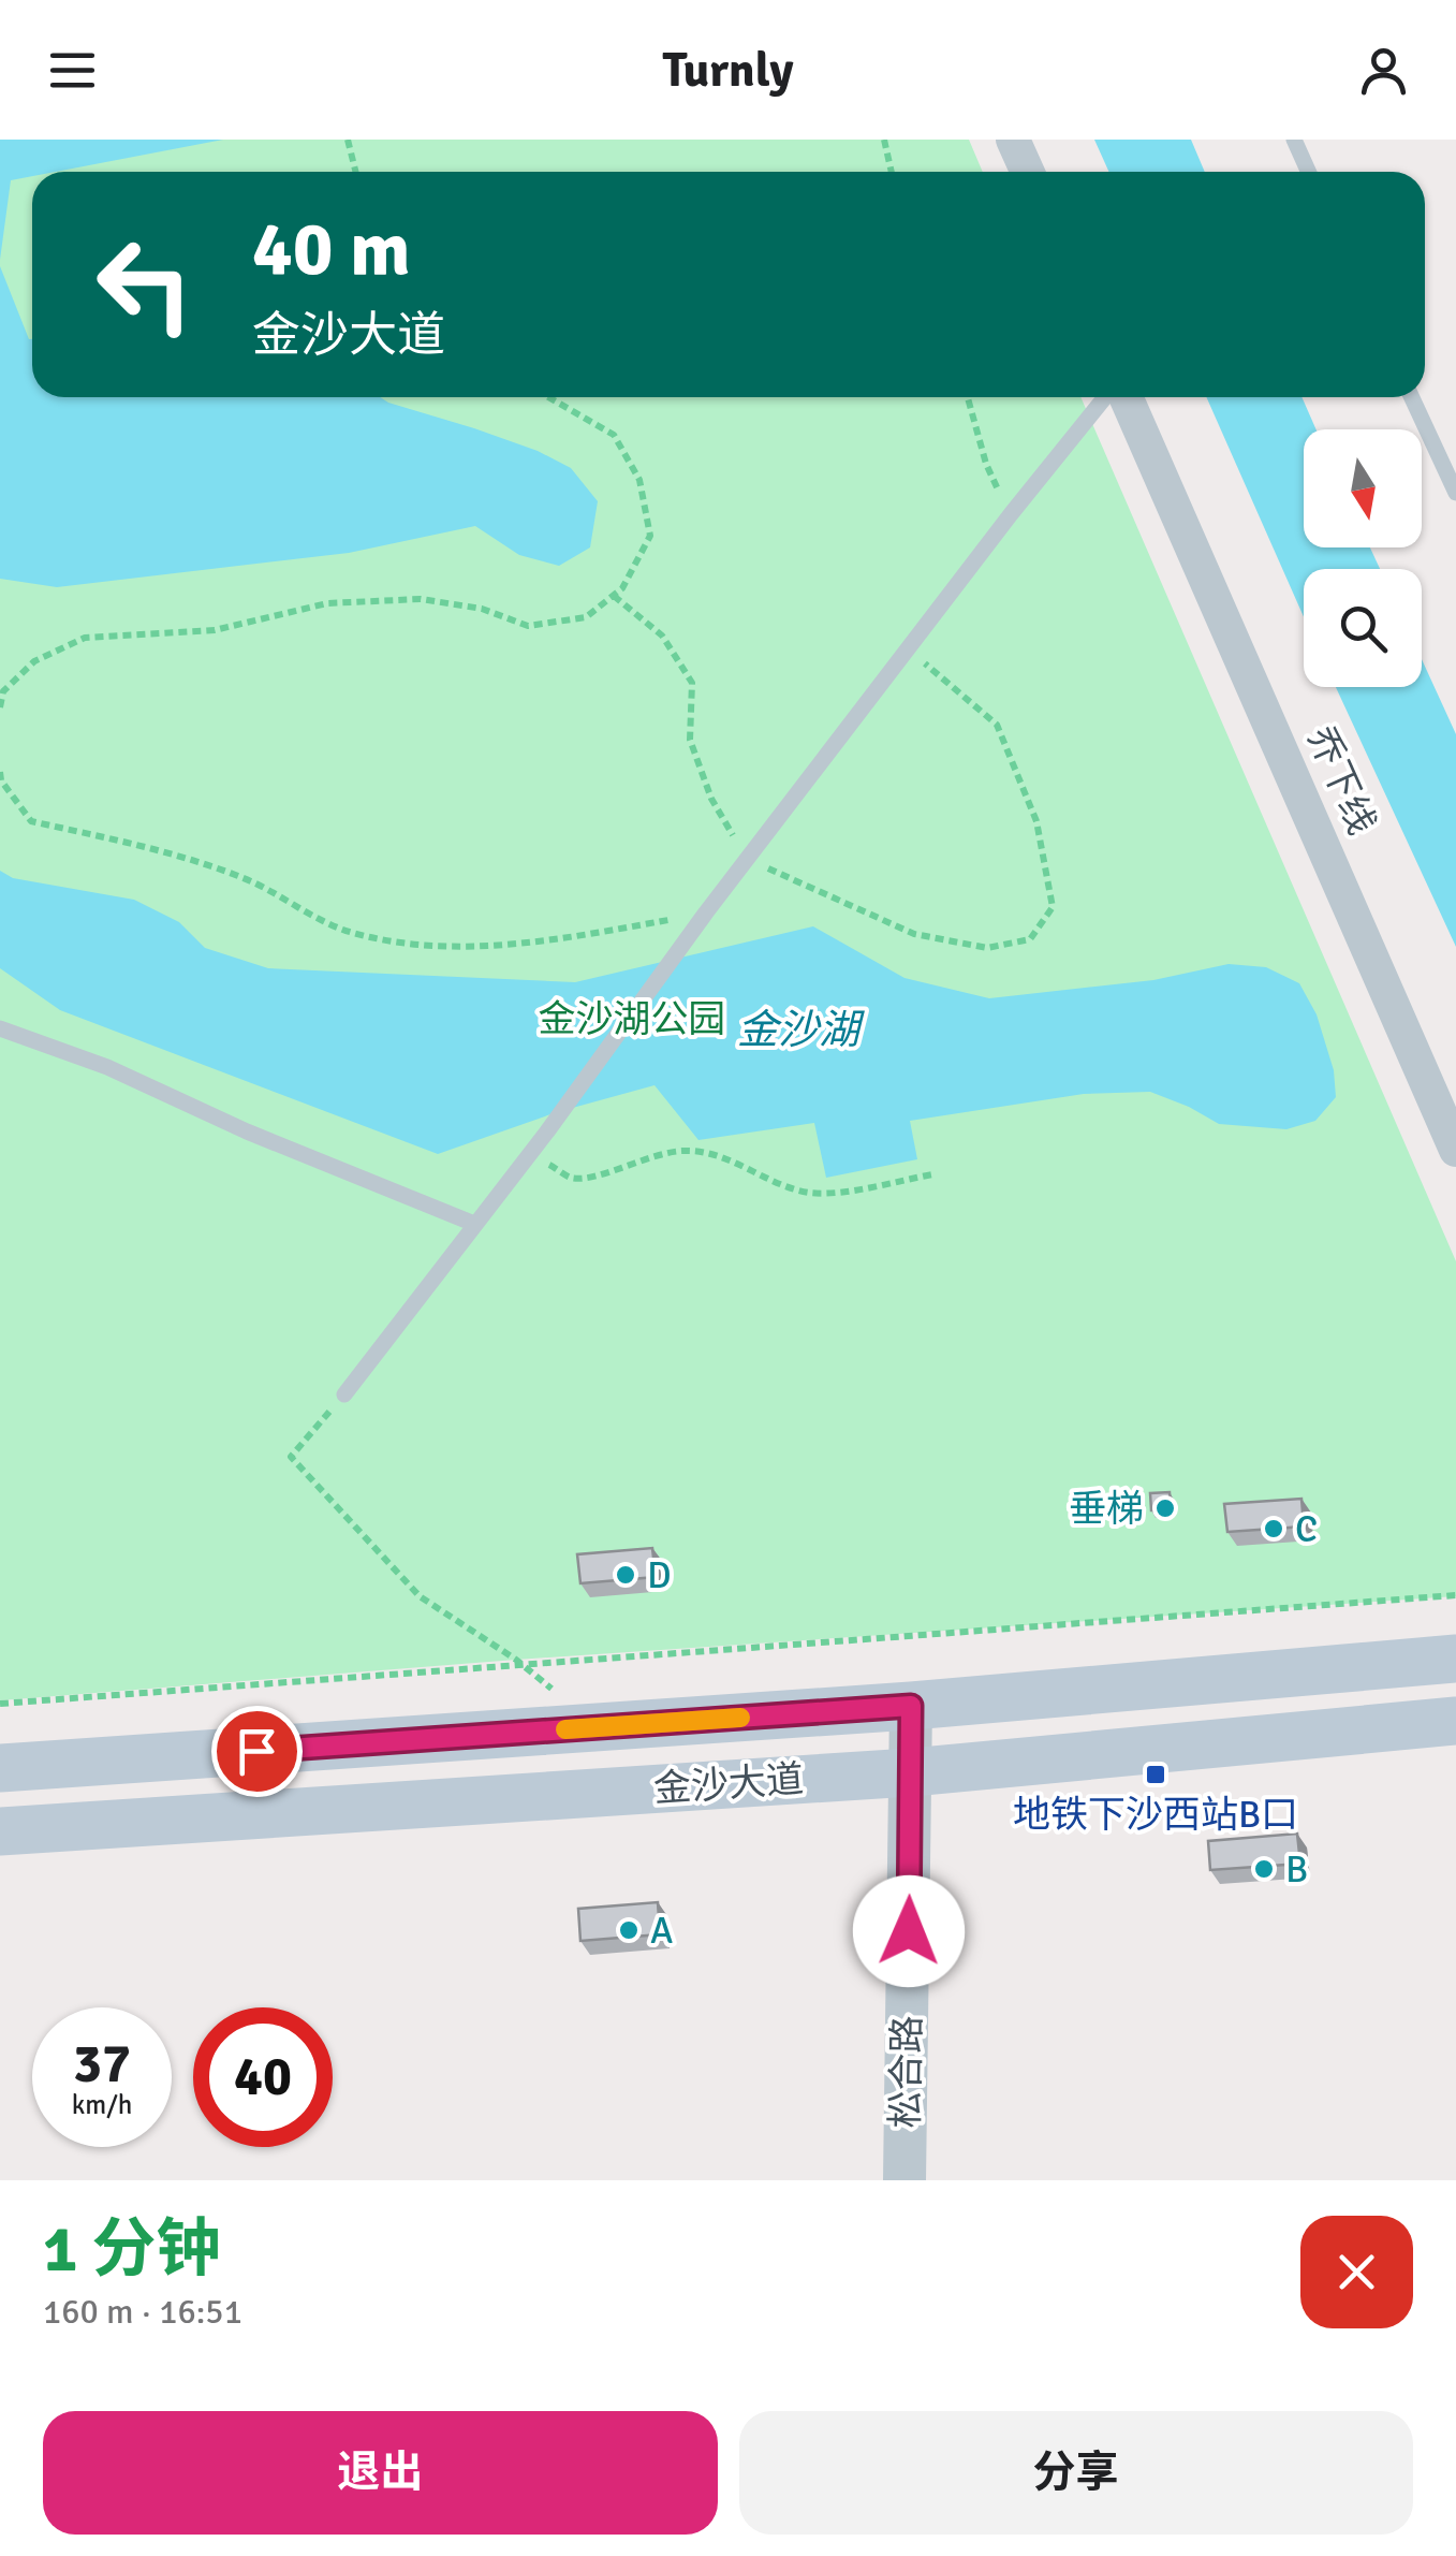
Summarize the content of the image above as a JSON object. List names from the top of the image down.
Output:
{
  "streets": {
    "main road": ["金沙大道"],
    "street": ["乔下线", "松合路"]
  },
  "crossings": [
    ["金沙大道", "松合路"]
  ],
  "water": ["金沙湖"],
  "parks": ["金沙湖公园"],
  "places": {
    "other": [
      "垂梯",
      "C",
      "D",
      "B",
      "A"
    ],
    "transit": ["地铁下沙西站B口"]
  },
  "north": "bottom",
  "page": {
    "header": "Turnly",
    "turn": ["40 m", "金沙大道"],
    "speed": "37 km/h",
    "limit": "40",
    "heading": ["1 分钟", "160 m · 16:51"],
    "buttons": ["退出", "分享"]
  }
}
